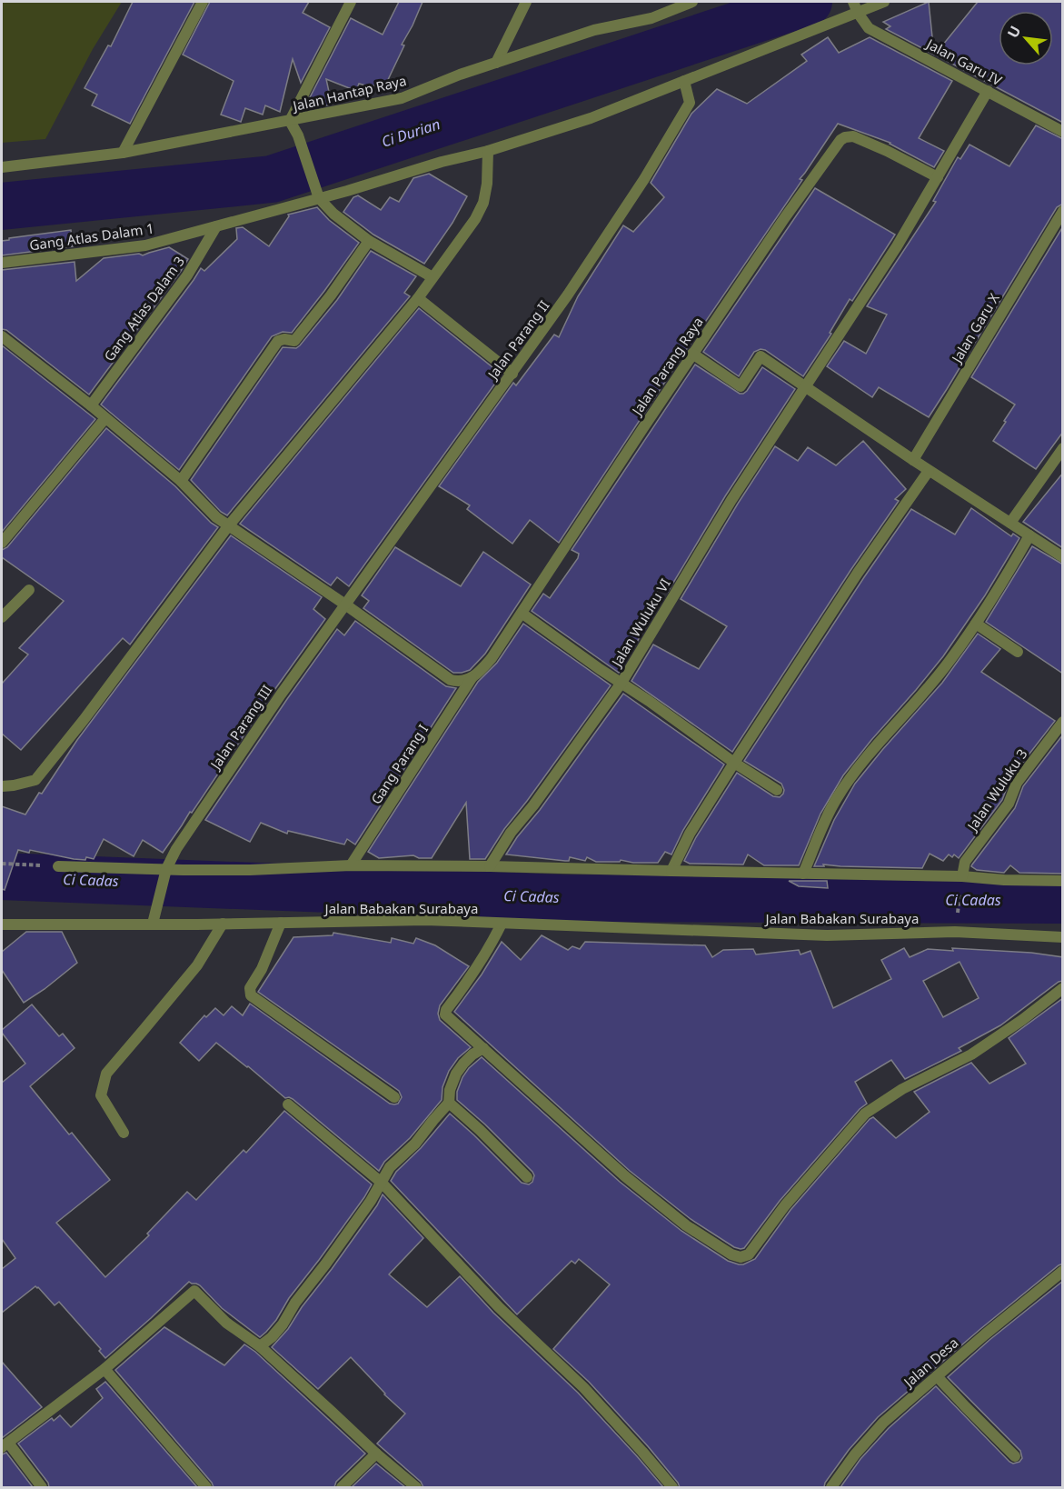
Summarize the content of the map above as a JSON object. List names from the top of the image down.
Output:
{
  "streets": {
    "street": [
      "Jalan Garu IV",
      "Jalan Hantap Raya",
      "Gang Atlas Dalam 1",
      "Gang Atlas Dalam 3",
      "Jalan Garu X",
      "Jalan Parang II",
      "Jalan Parang Raya",
      "Jalan Wuluku VI",
      "Jalan Parang III",
      "Gang Parang I",
      "Jalan Wuluku 3",
      "Jalan Babakan Surabaya",
      "Jalan Desa"
    ]
  },
  "crossings": [
    ["Jalan Garu IV", "Gang Atlas Dalam 1"],
    ["Jalan Garu IV", "Jalan Wuluku VI"],
    ["Gang Atlas Dalam 1", "Gang Atlas Dalam 3"],
    ["Gang Atlas Dalam 1", "Jalan Parang II"],
    ["Jalan Parang II", "Jalan Parang III"],
    ["Jalan Parang Raya", "Jalan Wuluku VI"],
    ["Jalan Parang Raya", "Gang Parang I"],
    ["Jalan Parang III", "Jalan Babakan Surabaya"]
  ],
  "water": ["Ci Durian", "Ci Cadas"],
  "north": "top left"
}
